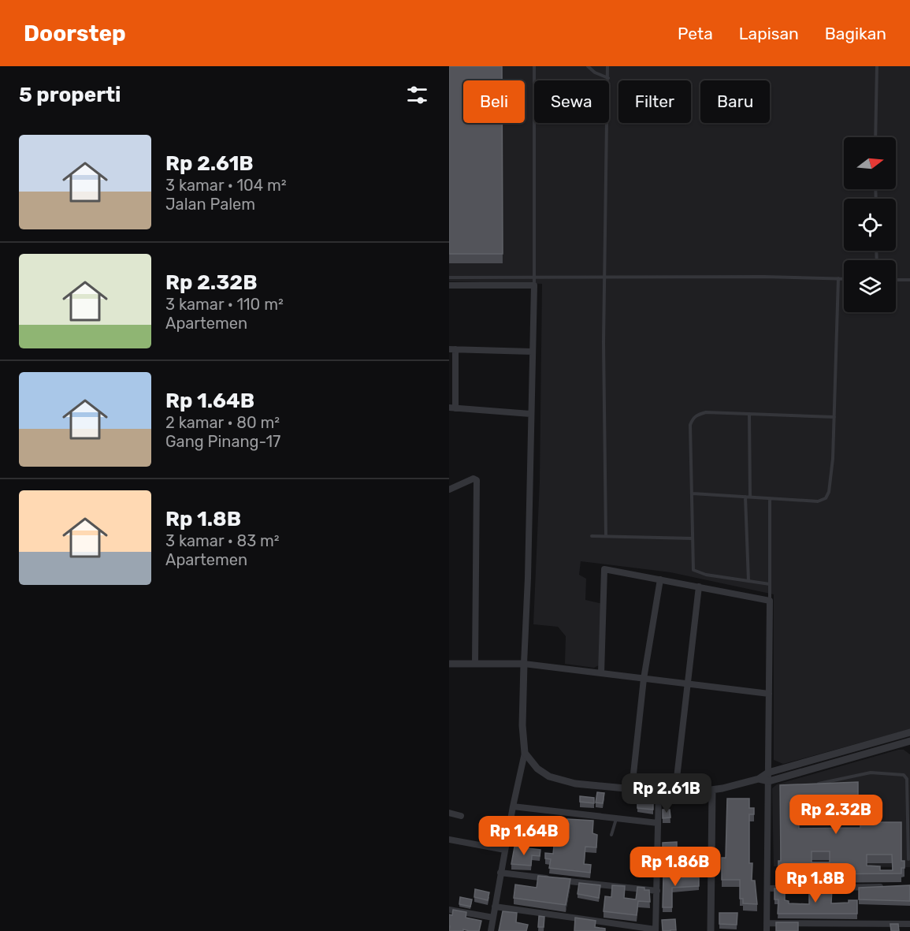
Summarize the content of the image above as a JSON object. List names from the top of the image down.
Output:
{
  "north": "right",
  "page": {
    "header": "Doorstep",
    "nav": ["Peta", "Lapisan", "Bagikan"],
    "heading": "5 properti",
    "chip": [
      "Beli",
      "Sewa",
      "Filter",
      "Baru"
    ],
    "list": [
      {
        "name": "Rp 2.61B",
        "note": "3 kamar · 104 m² · Jalan Palem"
      },
      {
        "name": "Rp 2.32B",
        "note": "3 kamar · 110 m² · Apartemen"
      },
      {
        "name": "Rp 1.64B",
        "note": "2 kamar · 80 m² · Gang Pinang-17"
      },
      {
        "name": "Rp 1.8B",
        "note": "3 kamar · 83 m² · Apartemen"
      }
    ],
    "price": [
      "Rp 2.61B",
      "Rp 2.32B",
      "Rp 1.64B",
      "Rp 1.86B",
      "Rp 1.8B"
    ]
  }
}
